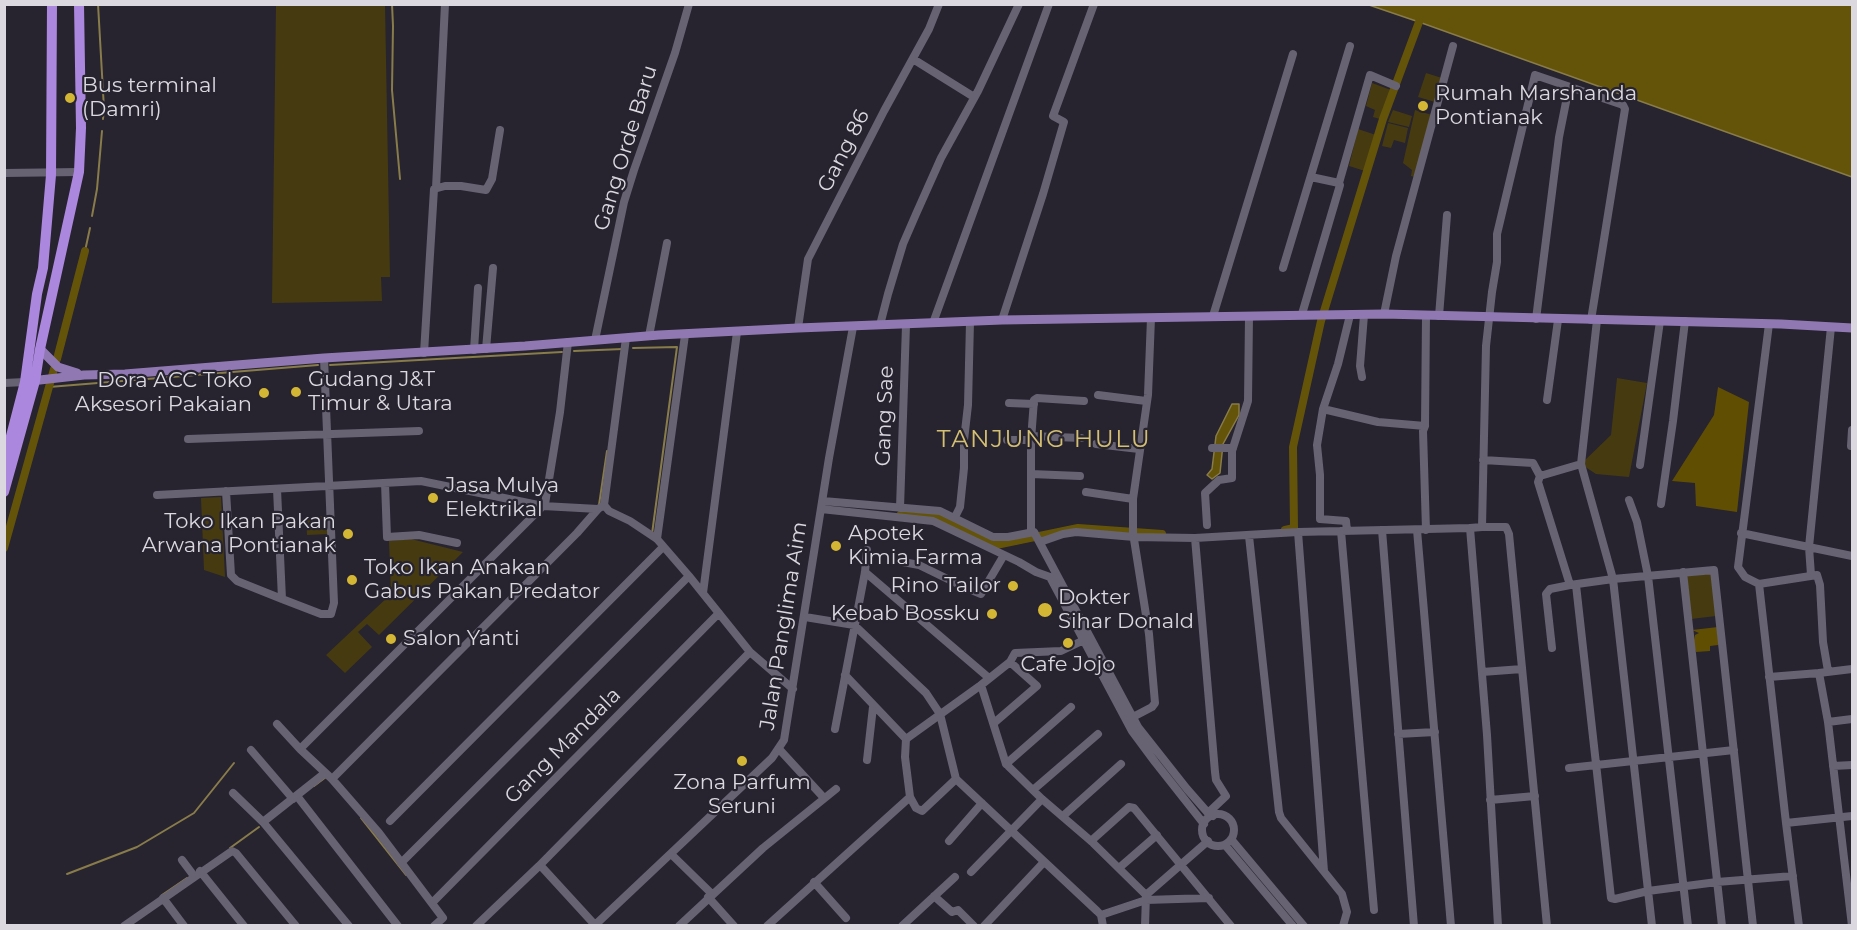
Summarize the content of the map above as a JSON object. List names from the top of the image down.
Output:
{
  "streets": {
    "street": [
      "Gang Orde Baru",
      "Gang 86",
      "Gang Sae",
      "Jalan Panglima Aim",
      "Gang Mandala"
    ]
  },
  "districts": ["TANJUNG HULU"],
  "places": [
    "Bus terminal (Damri)",
    "Rumah Marshanda Pontianak",
    "Gudang J&T Timur & Utara",
    "Dora ACC Toko Aksesori Pakaian",
    "Jasa Mulya Elektrikal",
    "Toko Ikan Pakan Arwana Pontianak",
    "Apotek Kimia Farma",
    "Toko Ikan Anakan Gabus Pakan Predator",
    "Rino Tailor",
    "Dokter Sihar Donald",
    "Kebab Bossku",
    "Salon Yanti",
    "Cafe Jojo",
    "Zona Parfum Seruni"
  ]
}
